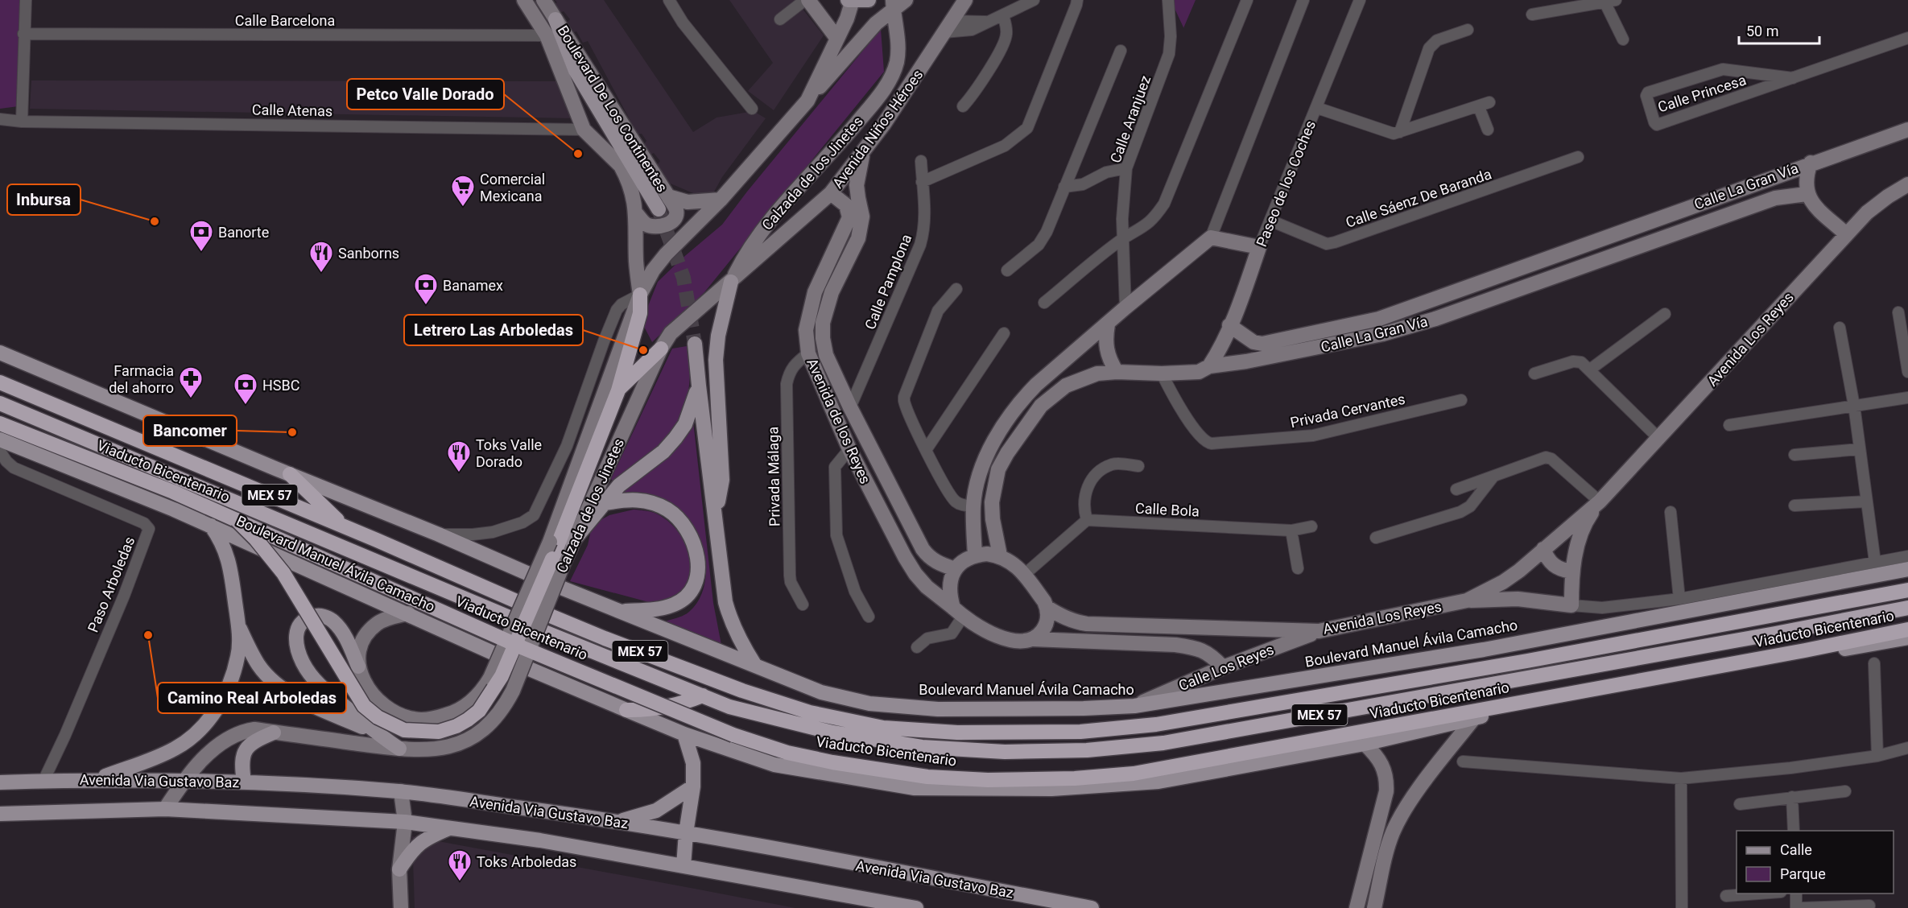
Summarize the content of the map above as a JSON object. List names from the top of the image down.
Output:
{
  "streets": {
    "highway": ["Viaducto Bicentenario", "MEX 57", "Boulevard Manuel Ávila Camacho"],
    "main road": ["Avenida Via Gustavo Baz"],
    "street": [
      "Calle Barcelona",
      "Calle Princesa",
      "Boulevard De Los Continentes",
      "Calle Atenas",
      "Calle Aranjuez",
      "Avenida Niños Héroes",
      "Calzada de los Jinetes",
      "Paseo de los Coches",
      "Calle La Gran Vía",
      "Calle Sáenz De Baranda",
      "Calle Pamplona",
      "Avenida Los Reyes",
      "Privada Cervantes",
      "Avenida de los Reyes",
      "Privada Málaga",
      "Calle Bola",
      "Paso Arboledas",
      "Calle Los Reyes"
    ]
  },
  "crossings": [
    ["Calle Barcelona", "Boulevard De Los Continentes"],
    ["Boulevard De Los Continentes", "Calle Atenas"],
    ["Boulevard De Los Continentes", "Calzada de los Jinetes"],
    ["Avenida Niños Héroes", "Calzada de los Jinetes"],
    ["Avenida Niños Héroes", "Avenida de los Reyes"],
    ["Calzada de los Jinetes", "Avenida Via Gustavo Baz"],
    ["Paseo de los Coches", "Calle La Gran Vía"],
    ["Paseo de los Coches", "Calle Sáenz De Baranda"],
    ["Calle La Gran Vía", "Avenida Los Reyes"],
    ["Calle La Gran Vía", "Privada Cervantes"],
    ["Calle La Gran Vía", "Avenida de los Reyes"],
    ["Calle Pamplona", "Avenida de los Reyes"],
    ["Avenida Los Reyes", "Avenida de los Reyes"],
    ["Avenida Los Reyes", "Boulevard Manuel Ávila Camacho"],
    ["Avenida Los Reyes", "Calle Los Reyes"],
    ["Avenida de los Reyes", "Privada Málaga"],
    ["Boulevard Manuel Ávila Camacho", "Calle Los Reyes"],
    ["Paso Arboledas", "Avenida Via Gustavo Baz"]
  ],
  "places": {
    "other": [
      "Petco Valle Dorado",
      "Inbursa",
      "Letrero Las Arboledas",
      "Bancomer",
      "Camino Real Arboledas"
    ],
    "supermarket": ["Comercial Mexicana"],
    "bank": ["Banorte", "Banamex", "HSBC"],
    "restaurant": ["Sanborns", "Toks Valle Dorado", "Toks Arboledas"],
    "pharmacy": ["Farmacia del ahorro"]
  },
  "legend": ["Calle", "Parque"],
  "scale_bar": "50 m"
}
